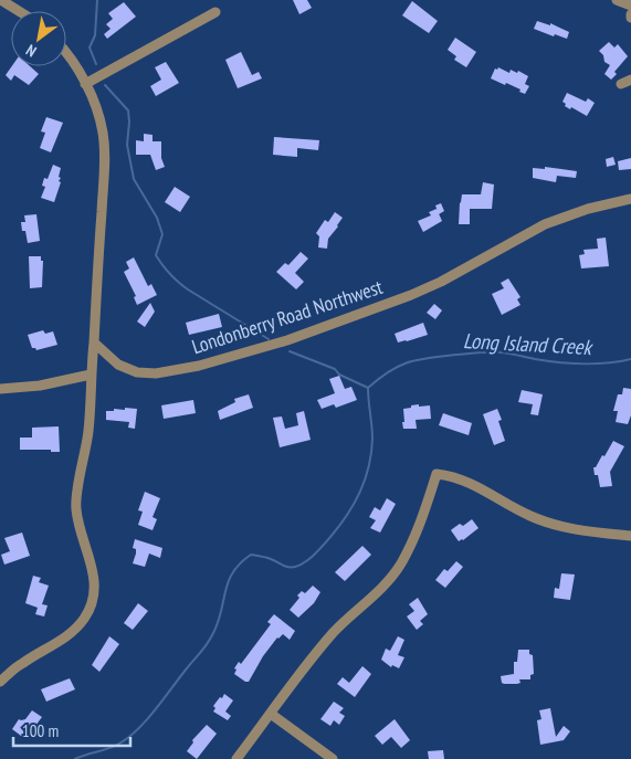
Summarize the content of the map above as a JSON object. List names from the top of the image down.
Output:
{
  "streets": {
    "street": ["Londonberry Road Northwest"]
  },
  "water": ["Long Island Creek"],
  "scale_bar": "100 m",
  "north": "bottom left"
}
